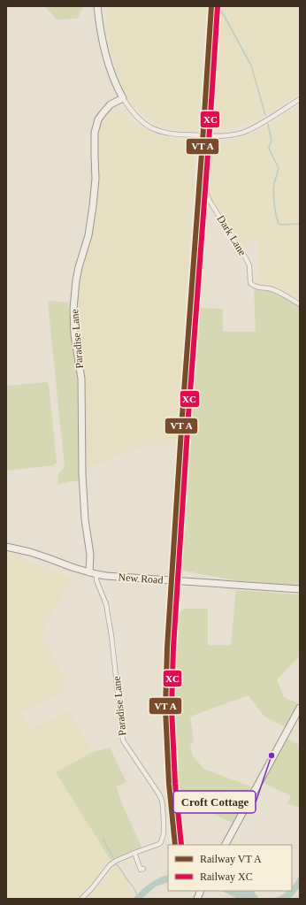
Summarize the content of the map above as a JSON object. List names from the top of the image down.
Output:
{
  "streets": {
    "street": ["Dark Lane", "Paradise Lane", "New Road"]
  },
  "crossings": [
    ["Paradise Lane", "New Road"]
  ],
  "places": ["Croft Cottage"],
  "lines": ["rail line XC"],
  "legend": ["Railway VT A", "Railway XC"]
}
